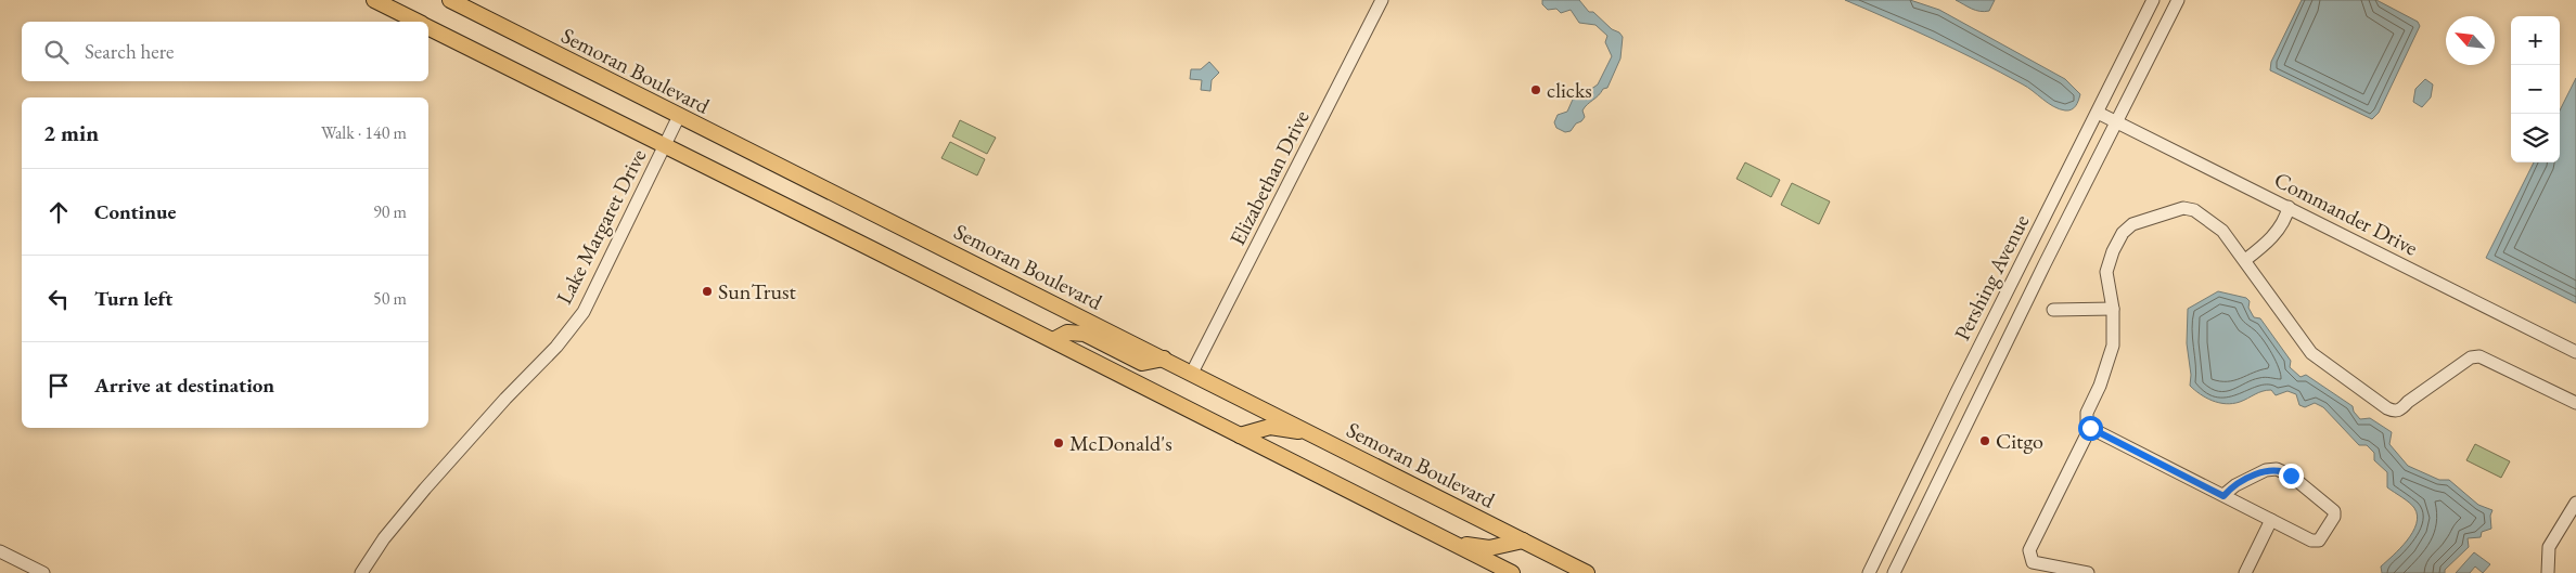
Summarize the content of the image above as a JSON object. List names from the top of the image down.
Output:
{
  "streets": {
    "main road": ["Semoran Boulevard"],
    "street": [
      "Elizabethan Drive",
      "Commander Drive",
      "Lake Margaret Drive",
      "Pershing Avenue"
    ]
  },
  "crossings": [
    ["Semoran Boulevard", "Elizabethan Drive"],
    ["Semoran Boulevard", "Lake Margaret Drive"],
    ["Commander Drive", "Pershing Avenue"]
  ],
  "places": [
    "clicks",
    "SunTrust",
    "Citgo",
    "McDonald's"
  ],
  "north": "top left",
  "page": {
    "map_buttons": ["+", "−"],
    "search": "Search here",
    "heading": ["2 min", "Walk · 140 m"],
    "list": [
      ["Continue", "90 m"],
      ["Turn left", "50 m"],
      "Arrive at destination"
    ]
  }
}
